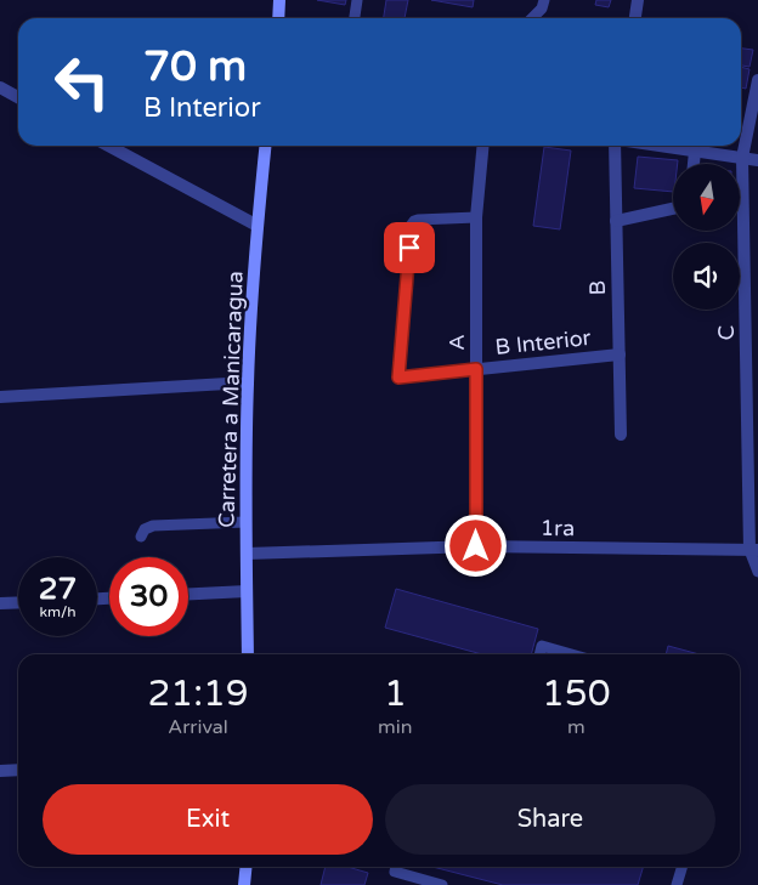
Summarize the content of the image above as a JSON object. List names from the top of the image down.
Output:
{
  "streets": {
    "main road": ["Carretera a Manicaragua"],
    "street": [
      "B",
      "C",
      "A",
      "B Interior",
      "1ra"
    ]
  },
  "crossings": [
    ["B", "B Interior"],
    ["C", "1ra"],
    ["A", "B Interior"],
    ["A", "1ra"],
    ["Carretera a Manicaragua", "1ra"]
  ],
  "north": "bottom",
  "page": {
    "turn": ["70 m", "B Interior"],
    "speed": "27 km/h",
    "limit": "30",
    "eta": [
      "21:19",
      "Arrival",
      "1",
      "min",
      "150",
      "m"
    ],
    "buttons": ["Exit", "Share"]
  }
}
